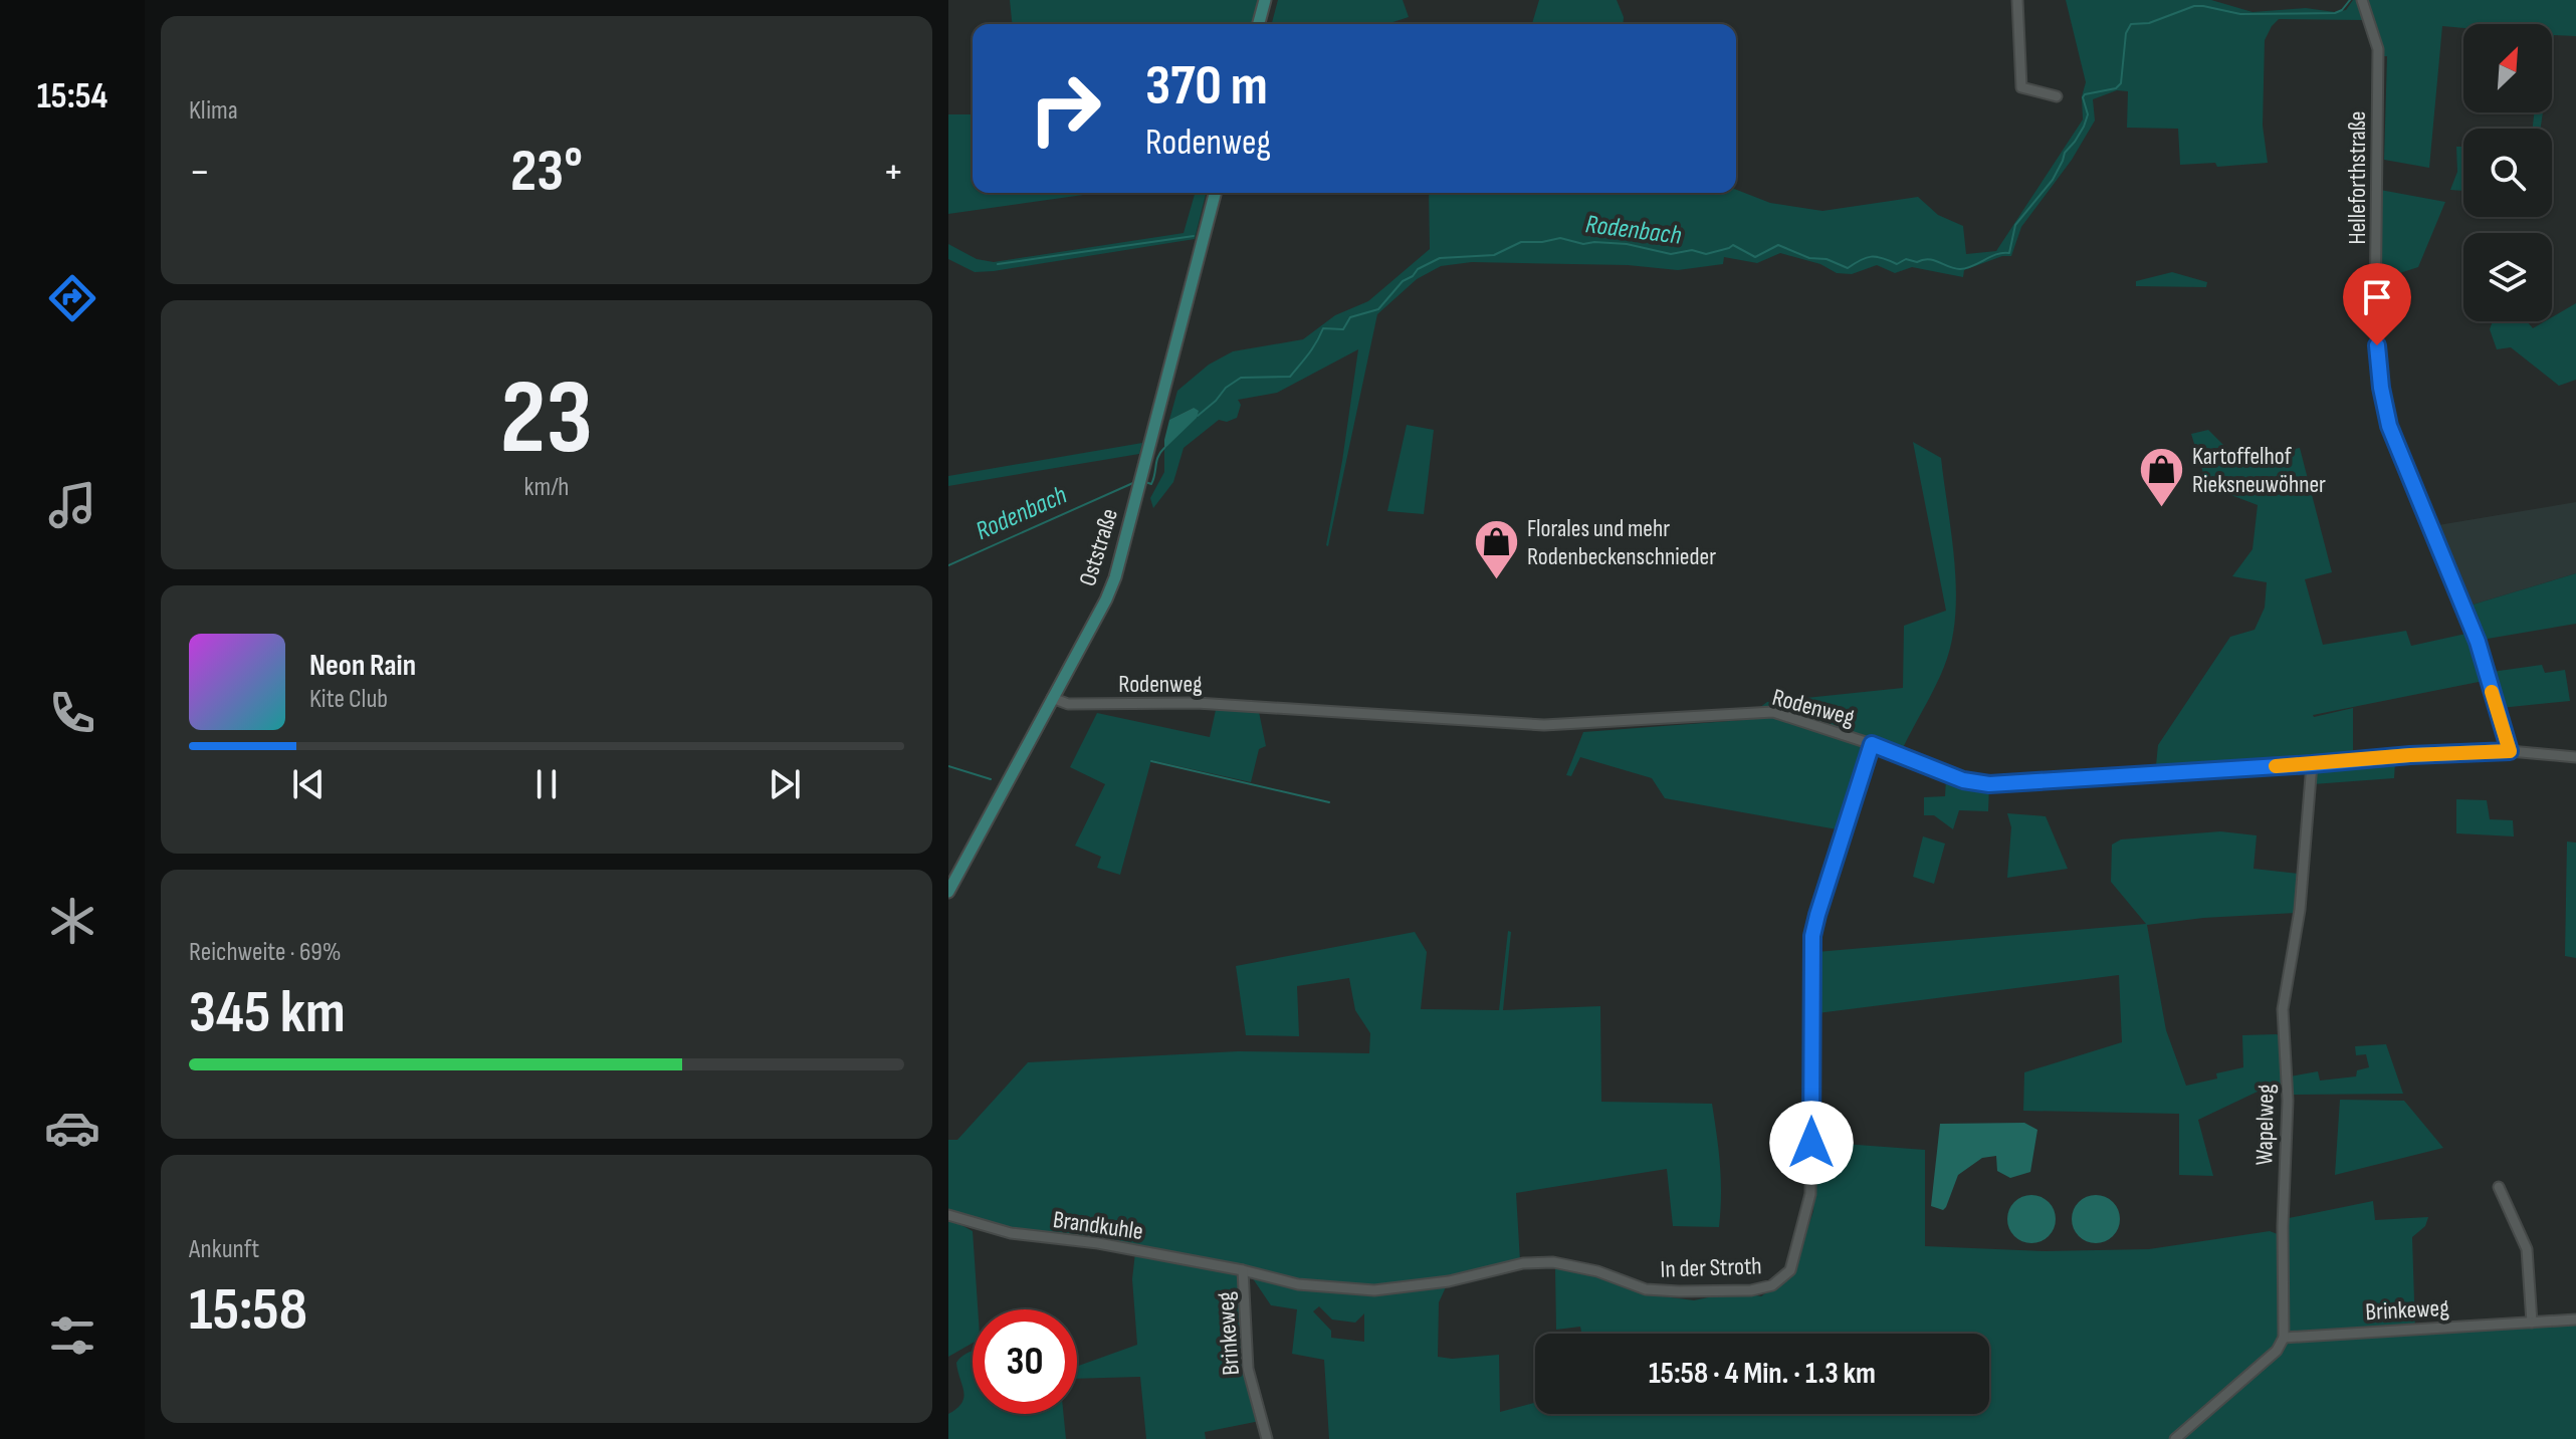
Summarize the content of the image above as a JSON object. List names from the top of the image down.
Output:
{
  "streets": {
    "main road": ["Oststraße"],
    "street": [
      "Helleforthstraße",
      "Rodenweg",
      "Wapelweg",
      "Brandkuhle",
      "In der Stroth",
      "Brinkeweg"
    ]
  },
  "crossings": [
    ["Helleforthstraße", "Rodenweg"],
    ["Oststraße", "Rodenweg"],
    ["Rodenweg", "Wapelweg"],
    ["Rodenweg", "In der Stroth"],
    ["Wapelweg", "Brinkeweg"],
    ["Brandkuhle", "In der Stroth"],
    ["Brandkuhle", "Brinkeweg"],
    ["In der Stroth", "Brinkeweg"]
  ],
  "water": ["Rodenbach"],
  "places": {
    "shop": ["Kartoffelhof Rieksneuwöhner", "Florales und mehr Rodenbeckenschnieder"]
  },
  "north": "top right",
  "page": {
    "tabs": "15:54",
    "tile": [
      "Klima",
      ["23", "km/h"],
      ["Reichweite · 69%", "345 km"],
      ["Ankunft", "15:58"]
    ],
    "turn": ["370 m", "Rodenweg"],
    "heat": ["−", "23°", "+"],
    "song": ["Neon Rain", "Kite Club"],
    "limit": "30",
    "trip": "15:58 · 4 Min. · 1.3 km"
  }
}
